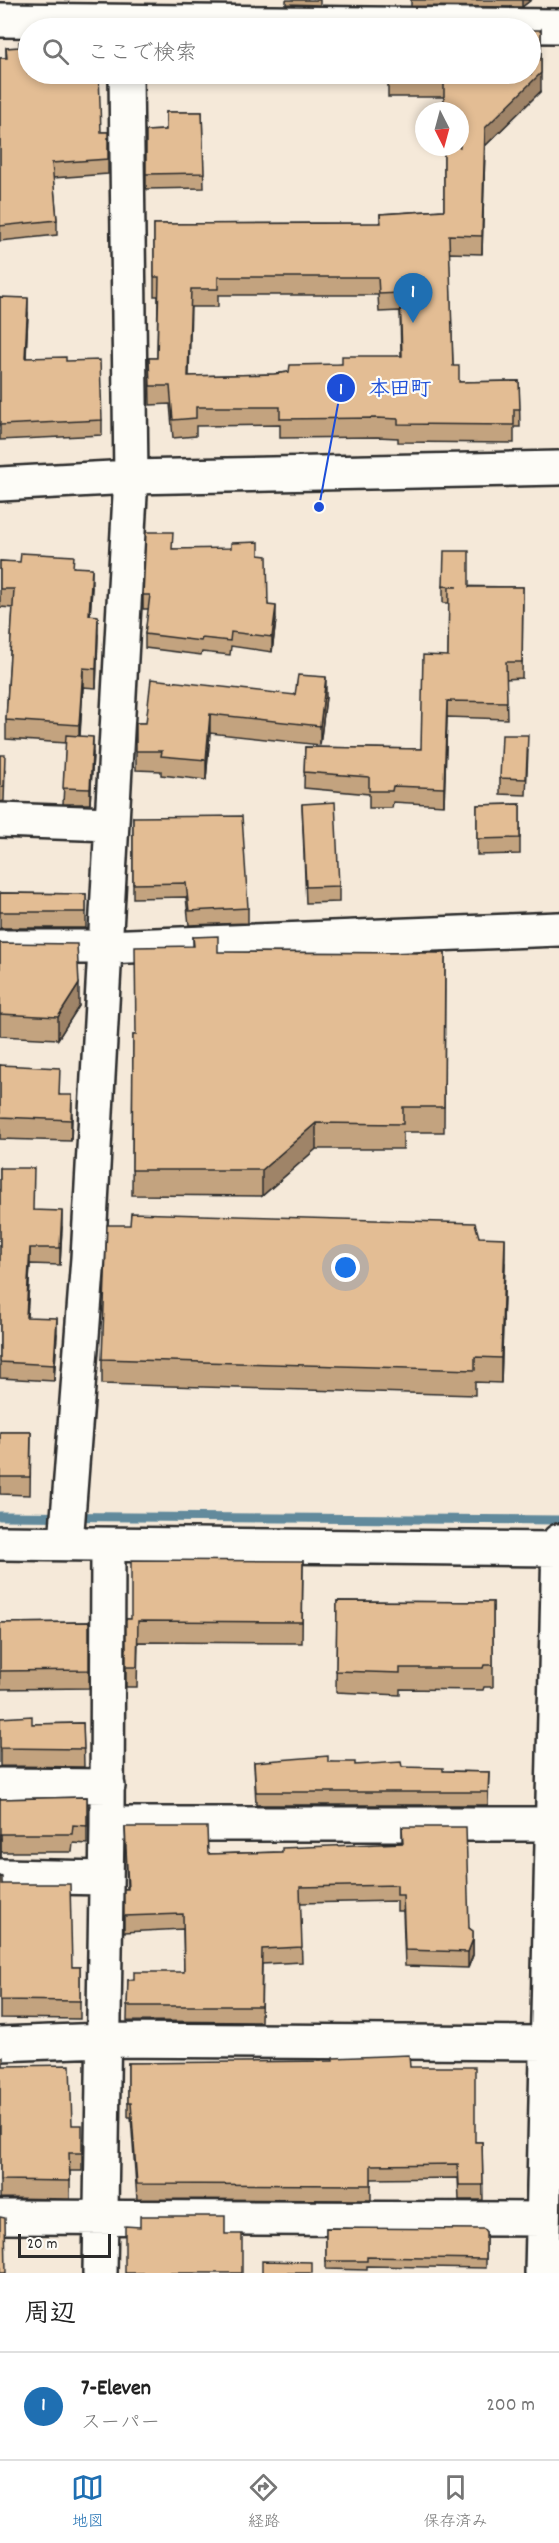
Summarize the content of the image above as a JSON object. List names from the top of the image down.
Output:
{
  "places": ["本田町"],
  "scale_bar": "20 m",
  "north": "bottom",
  "page": {
    "search": "ここで検索",
    "pins": "1",
    "scale": "20 m",
    "heading": "周辺",
    "list": [
      {
        "mark": "1",
        "name": "7-Eleven",
        "note": "スーパー",
        "value": "200 m"
      }
    ],
    "nav": ["地図", "経路", "保存済み"]
  }
}
